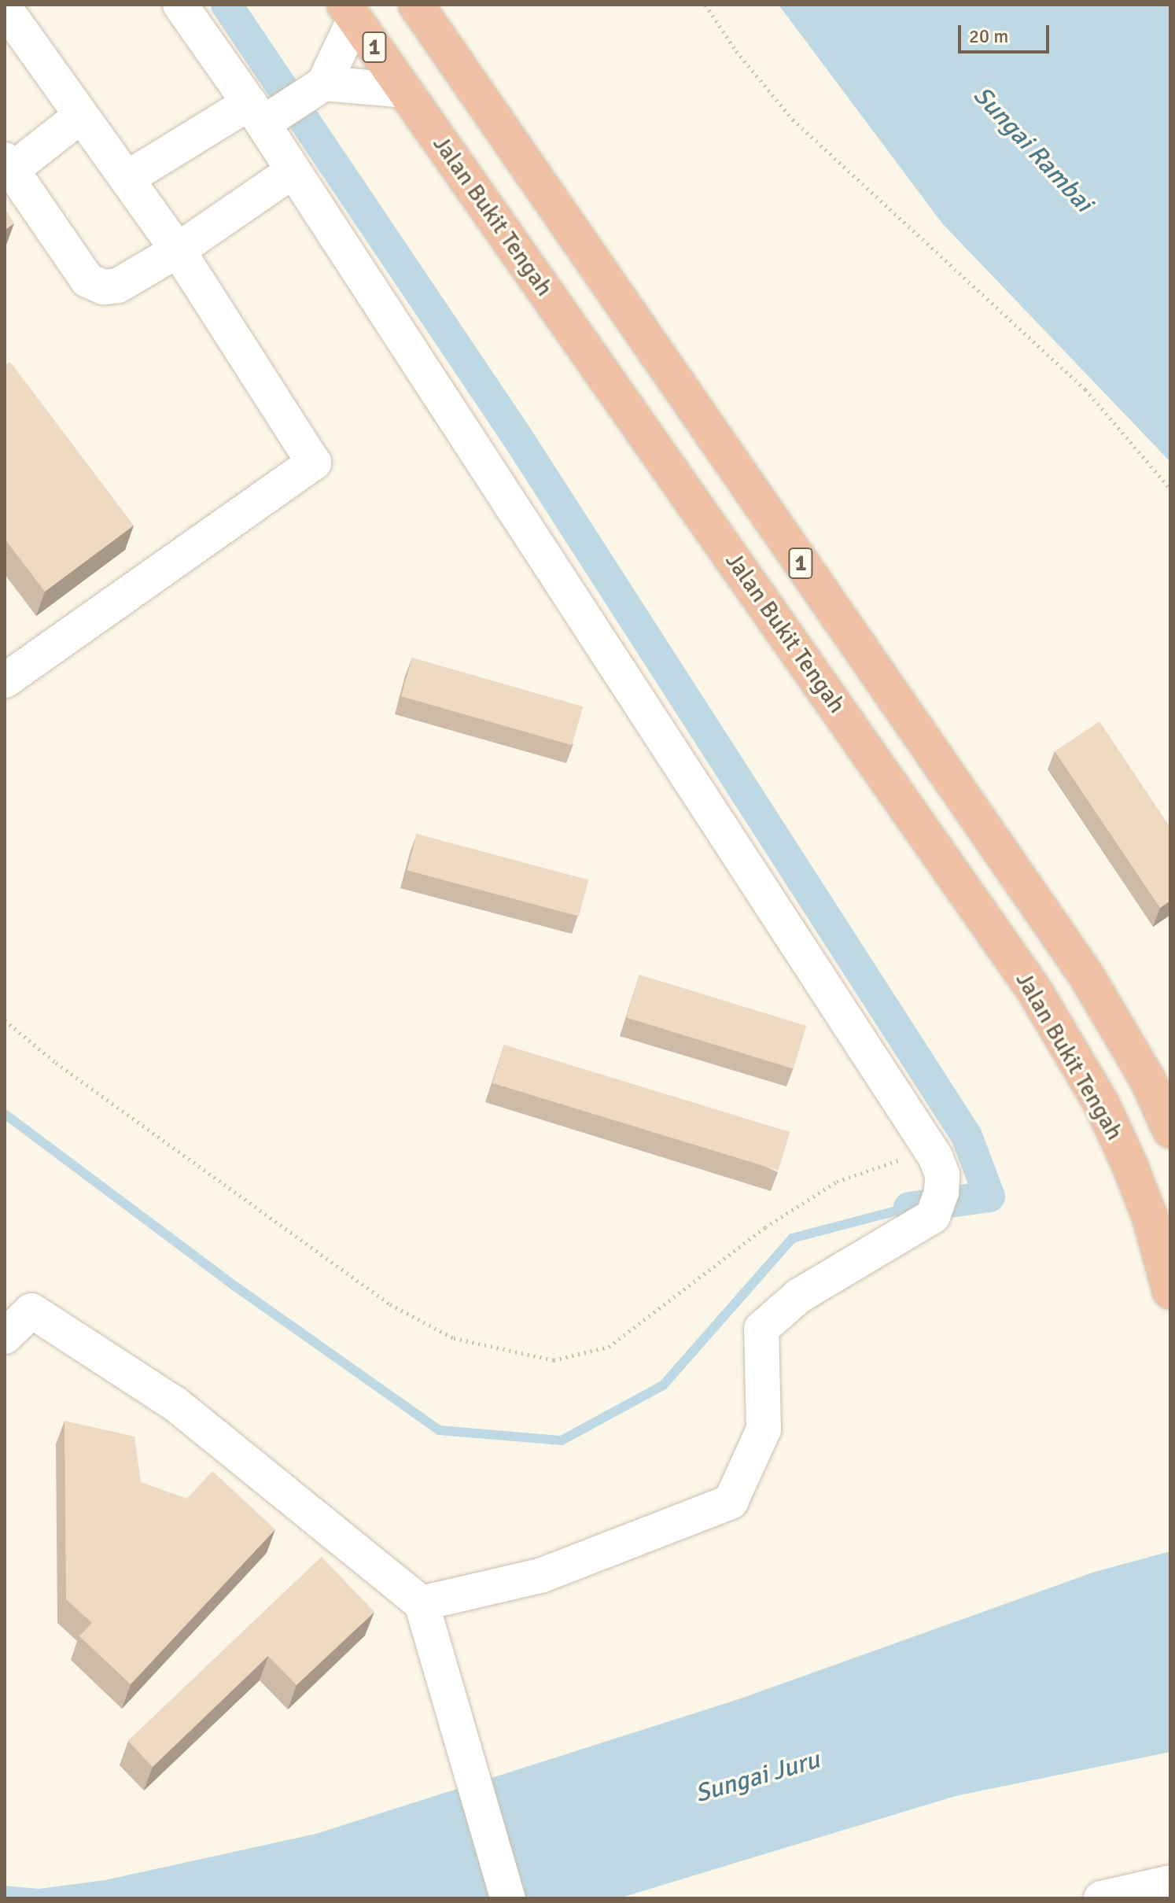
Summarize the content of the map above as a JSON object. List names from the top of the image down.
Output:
{
  "streets": {
    "highway": ["1", "Jalan Bukit Tengah"]
  },
  "water": ["Sungai Rambai", "Sungai Juru"],
  "scale_bar": "20 m"
}
